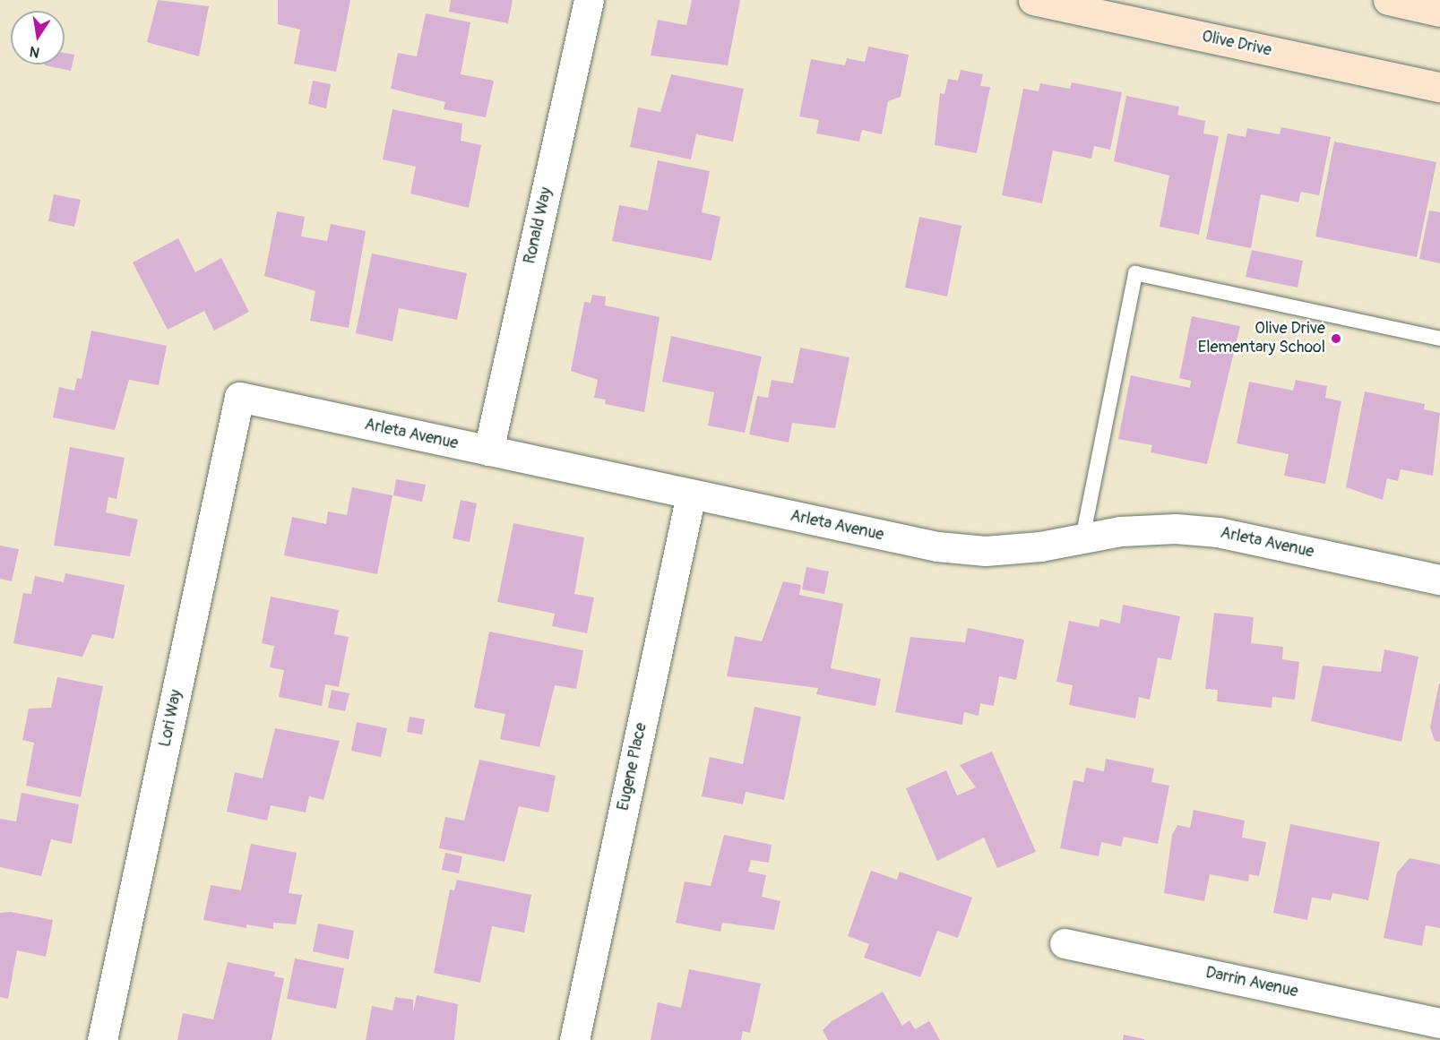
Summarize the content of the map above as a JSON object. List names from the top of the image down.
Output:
{
  "streets": {
    "main road": ["Olive Drive"],
    "street": [
      "Ronald Way",
      "Arleta Avenue",
      "Lori Way",
      "Eugene Place",
      "Darrin Avenue"
    ]
  },
  "crossings": [
    ["Ronald Way", "Arleta Avenue"],
    ["Arleta Avenue", "Lori Way"],
    ["Arleta Avenue", "Eugene Place"]
  ],
  "places": ["Olive Drive Elementary School"],
  "north": "bottom"
}
